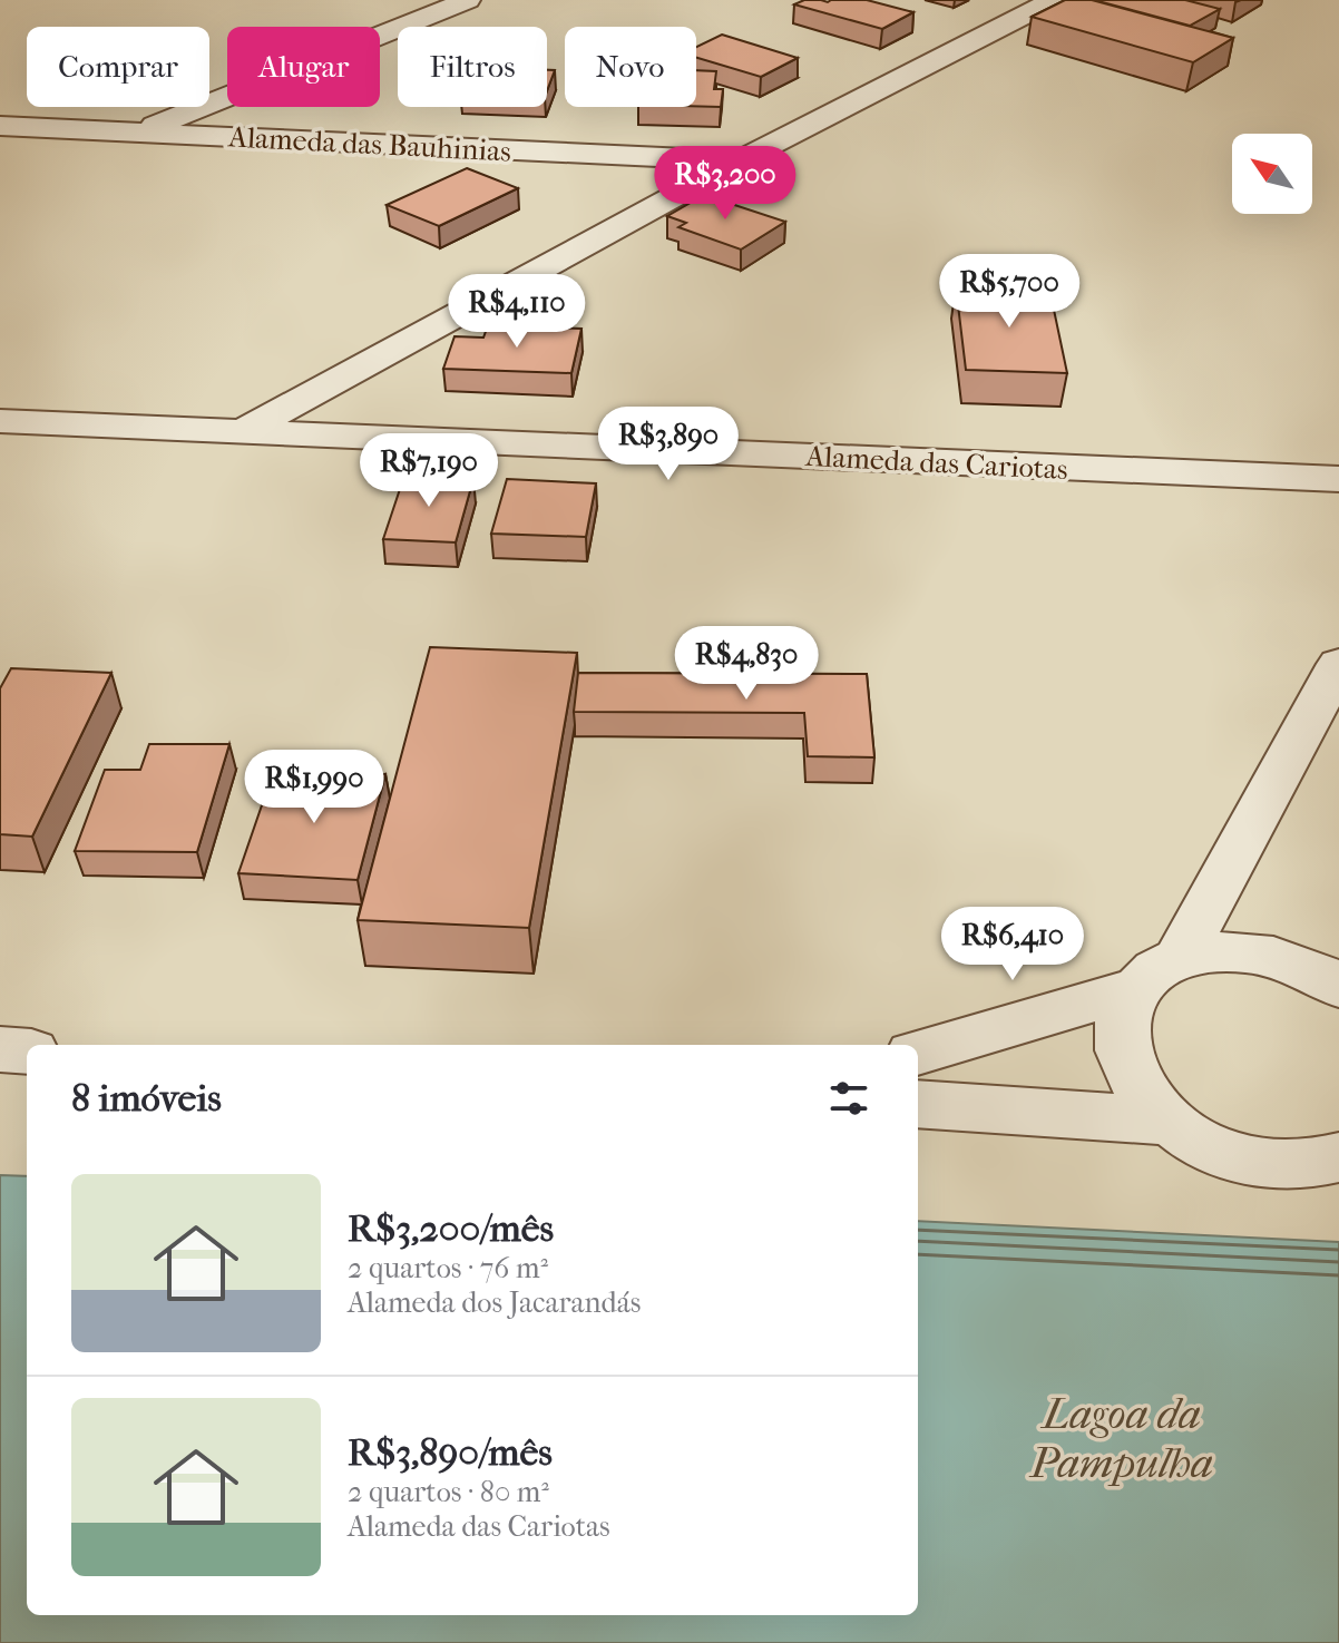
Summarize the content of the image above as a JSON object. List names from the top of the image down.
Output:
{
  "streets": {
    "street": ["Alameda das Bauhinias", "Alameda das Cariotas"]
  },
  "water": ["Lagoa da Pampulha"],
  "north": "top left",
  "page": {
    "chip": [
      "Comprar",
      "Alugar",
      "Filtros",
      "Novo"
    ],
    "price": [
      "R$3,200",
      "R$5,700",
      "R$4,110",
      "R$3,890",
      "R$7,190",
      "R$4,830",
      "R$1,990",
      "R$6,410"
    ],
    "heading": "8 imóveis",
    "list": [
      {
        "name": "R$3,200/mês",
        "note": "2 quartos · 76 m² · Alameda dos Jacarandás"
      },
      {
        "name": "R$3,890/mês",
        "note": "2 quartos · 80 m² · Alameda das Cariotas"
      }
    ]
  }
}
